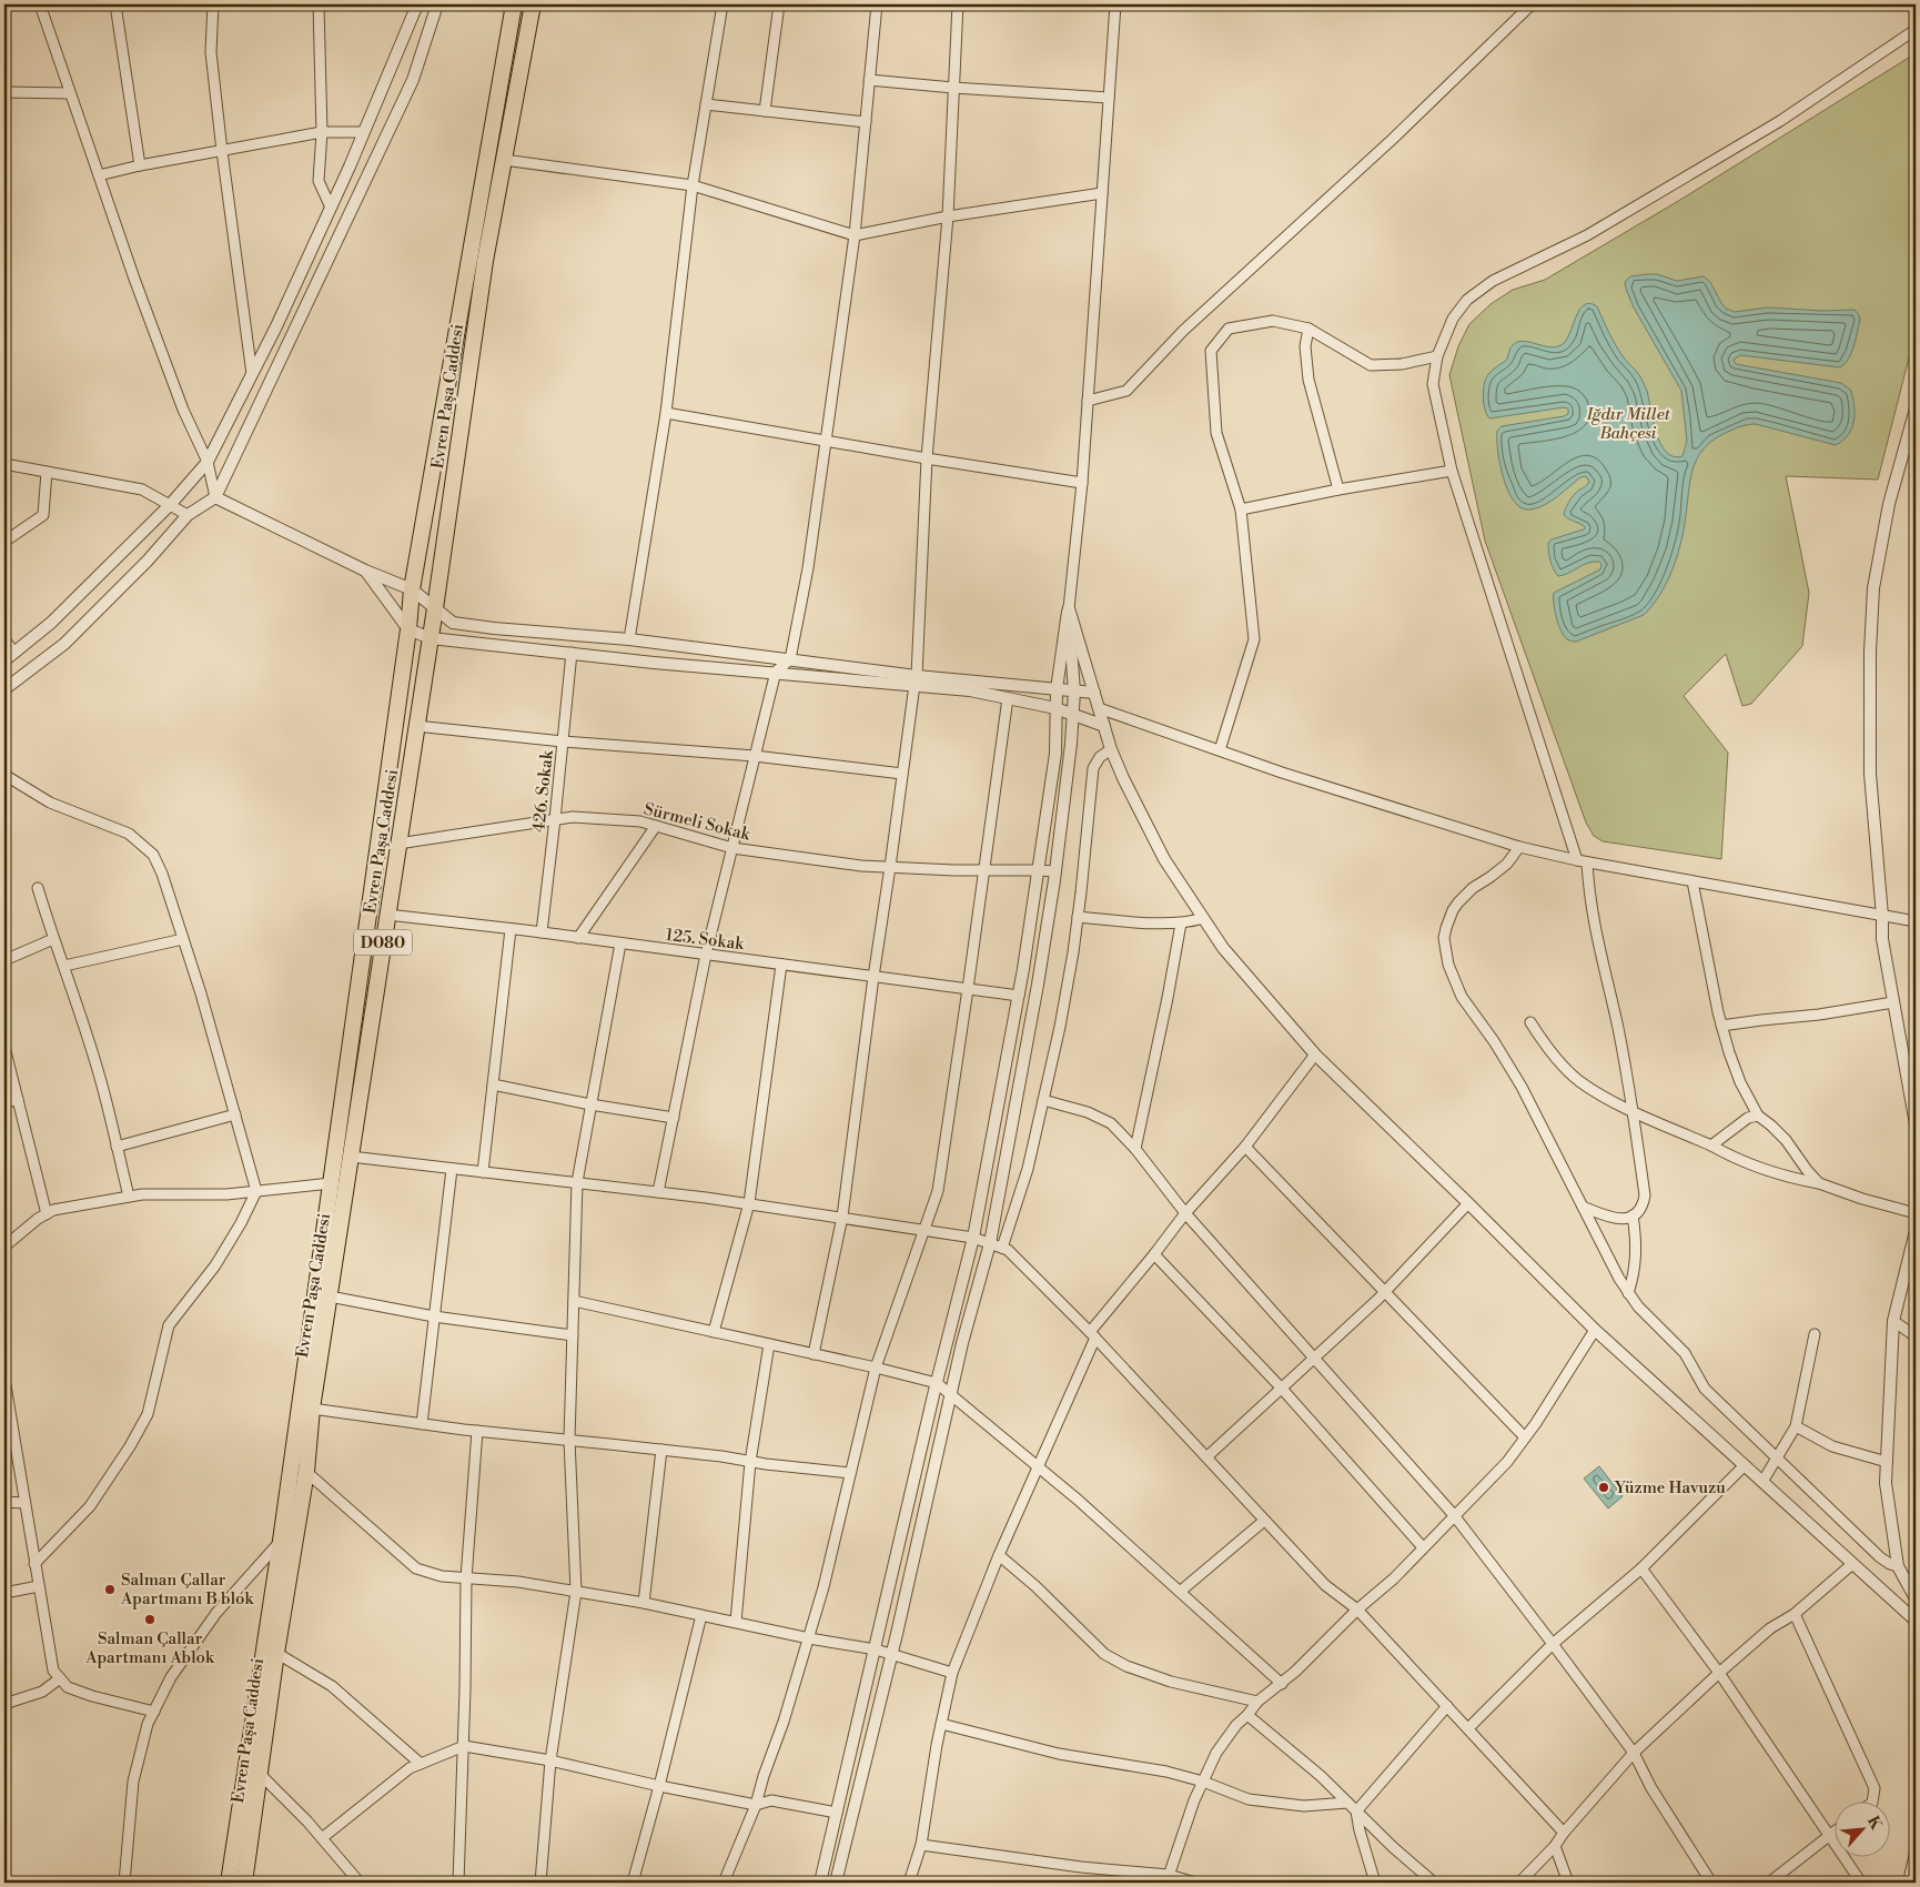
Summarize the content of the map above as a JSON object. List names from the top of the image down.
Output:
{
  "streets": {
    "highway": ["Evren Paşa Caddesi", "D080"],
    "street": ["426. Sokak", "Sürmeli Sokak", "125. Sokak"]
  },
  "crossings": [
    ["Evren Paşa Caddesi", "Sürmeli Sokak"],
    ["Evren Paşa Caddesi", "125. Sokak"],
    ["426. Sokak", "Sürmeli Sokak"],
    ["426. Sokak", "125. Sokak"]
  ],
  "parks": ["Iğdır Millet Bahçesi"],
  "places": ["Yüzme Havuzu", "Salman Çallar Apartmanı B blok", "Salman Çallar Apartmanı Ablok"],
  "north": "top right"
}
